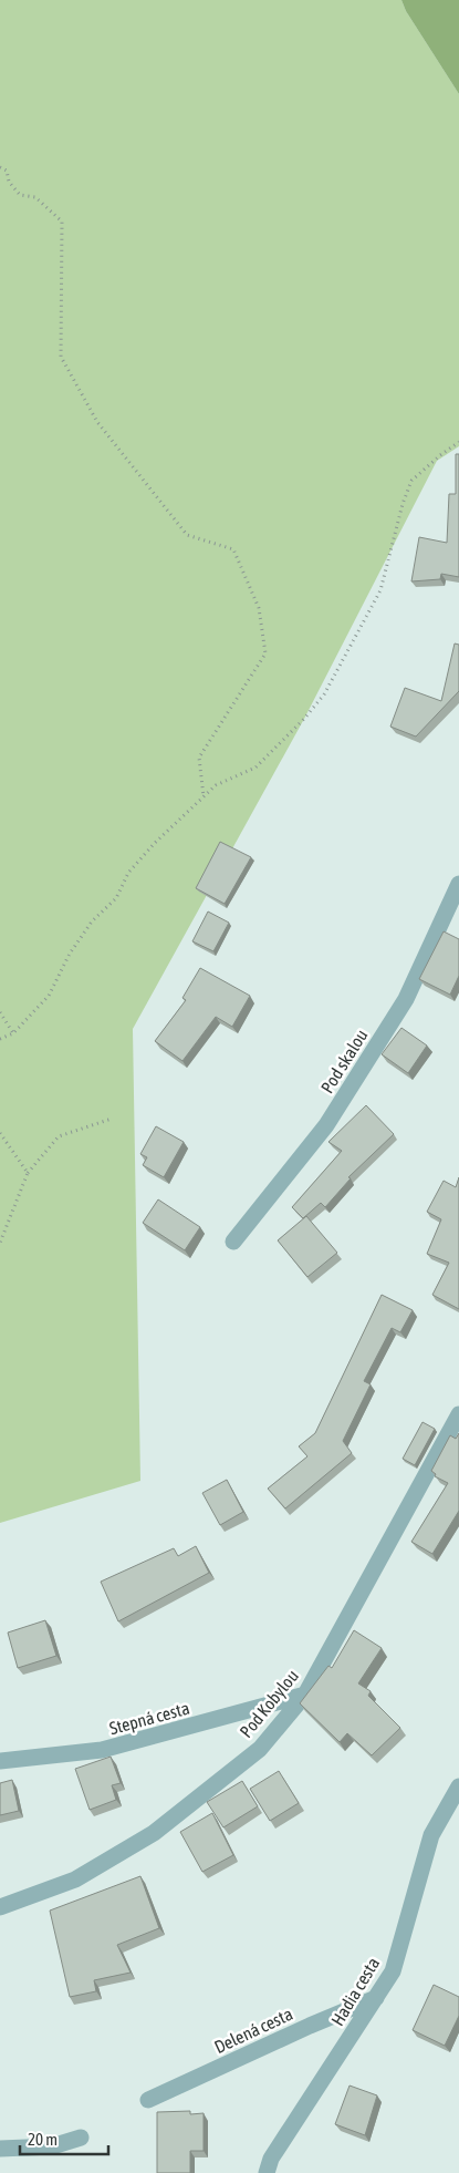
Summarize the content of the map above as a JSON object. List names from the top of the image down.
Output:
{
  "streets": {
    "street": [
      "Pod skalou",
      "Pod Kobylou",
      "Stepná cesta",
      "Hadia cesta",
      "Delená cesta"
    ]
  },
  "crossings": [
    ["Pod Kobylou", "Stepná cesta"],
    ["Hadia cesta", "Delená cesta"]
  ],
  "scale_bar": "20 m"
}
